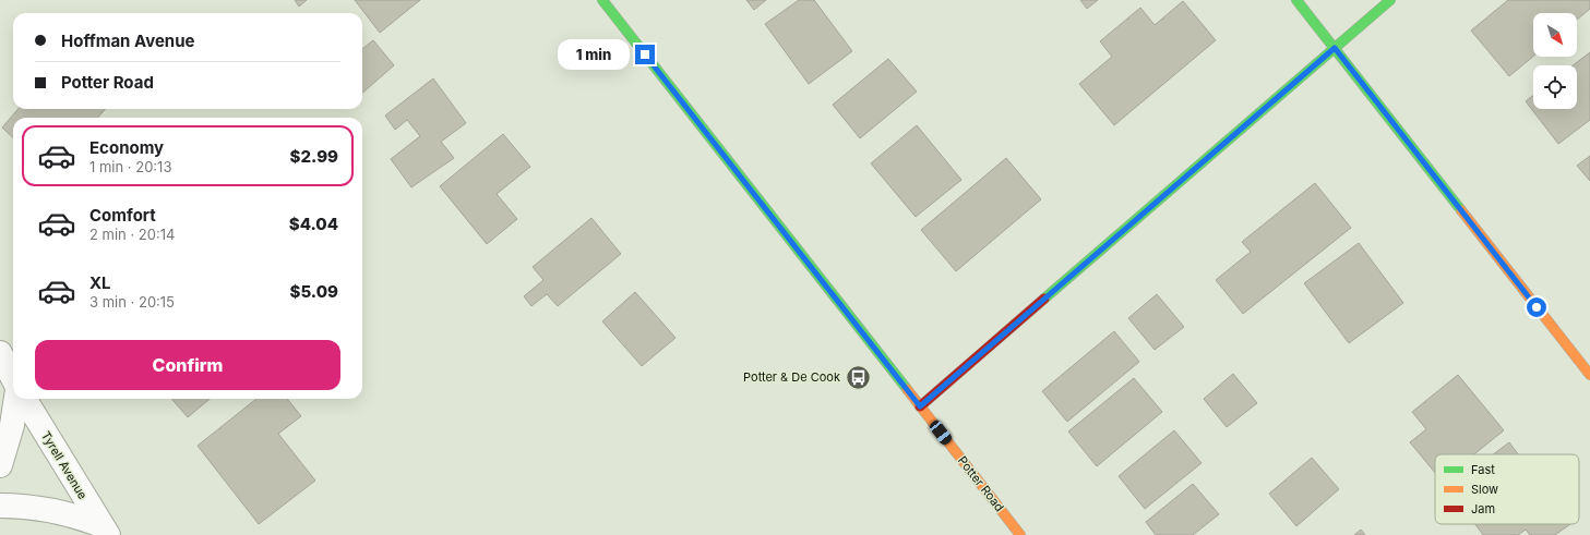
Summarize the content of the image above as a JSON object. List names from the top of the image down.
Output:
{
  "streets": {
    "street": ["Tyrell Avenue", "Potter Road"]
  },
  "places": {
    "bus stop": ["Potter & De Cook"]
  },
  "legend": ["Fast", "Slow", "Jam"],
  "north": "bottom right",
  "page": {
    "banner": ["Hoffman Avenue", "Potter Road"],
    "bubble": "1 min",
    "list": [
      {
        "name": "Economy",
        "note": "1 min · 20:13",
        "value": "$2.99"
      },
      {
        "name": "Comfort",
        "note": "2 min · 20:14",
        "value": "$4.04"
      },
      {
        "name": "XL",
        "note": "3 min · 20:15",
        "value": "$5.09"
      }
    ],
    "buttons": "Confirm"
  }
}
